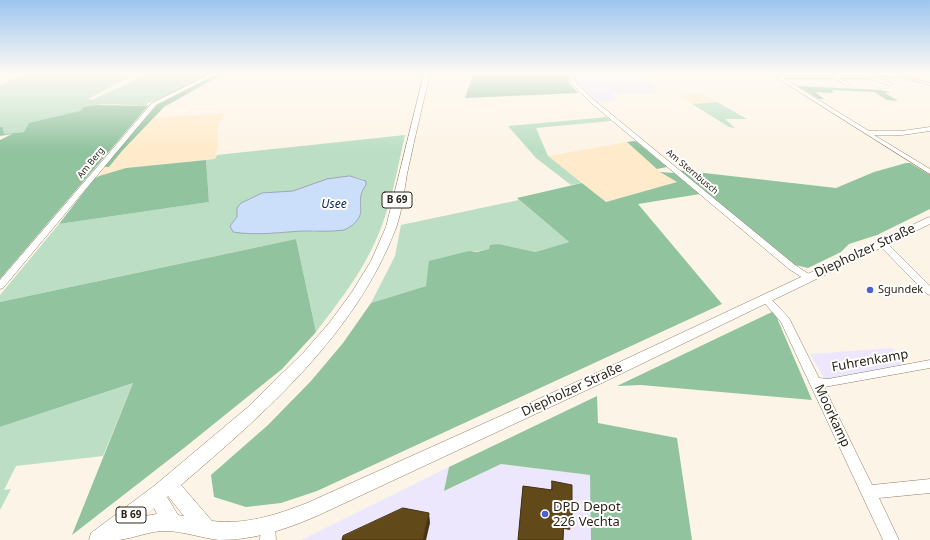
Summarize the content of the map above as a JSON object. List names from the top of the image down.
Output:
{
  "streets": {
    "main road": ["B 69", "Diepholzer Straße"],
    "street": [
      "Am Berg",
      "Am Sternbusch",
      "Fuhrenkamp",
      "Moorkamp"
    ]
  },
  "crossings": [
    ["Am Sternbusch", "Diepholzer Straße"],
    ["B 69", "Diepholzer Straße"],
    ["Diepholzer Straße", "Moorkamp"],
    ["Fuhrenkamp", "Moorkamp"]
  ],
  "water": ["Usee"],
  "places": ["Sgundek", "DPD Depot 226 Vechta"]
}
